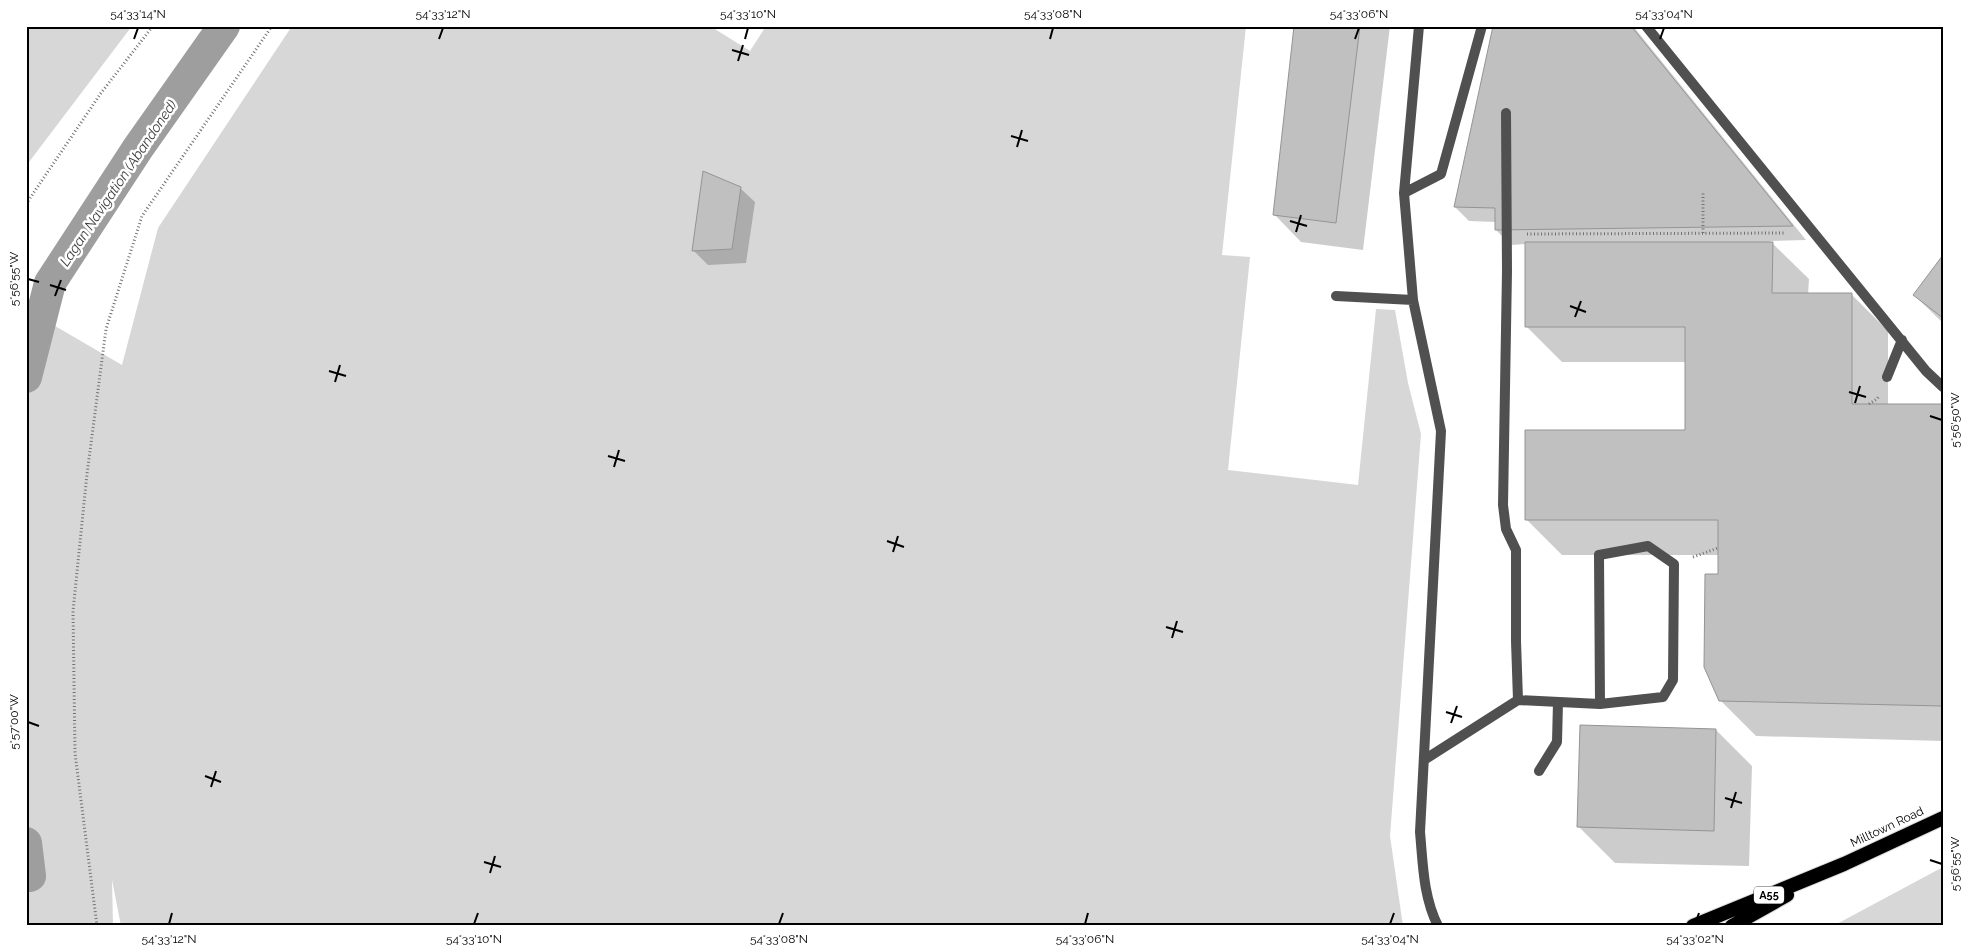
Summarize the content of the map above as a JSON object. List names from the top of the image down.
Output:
{
  "streets": {
    "highway": ["Milltown Road", "A55"]
  },
  "water": ["Lagan Navigation (Abandoned)"],
  "coordinates": [
    "54°33'14\"N",
    "54°33'12\"N",
    "54°33'10\"N",
    "54°33'08\"N",
    "54°33'06\"N",
    "54°33'04\"N",
    "5°56'55\"W",
    "5°56'50\"W",
    "5°57'00\"W",
    "54°33'02\"N"
  ]
}
